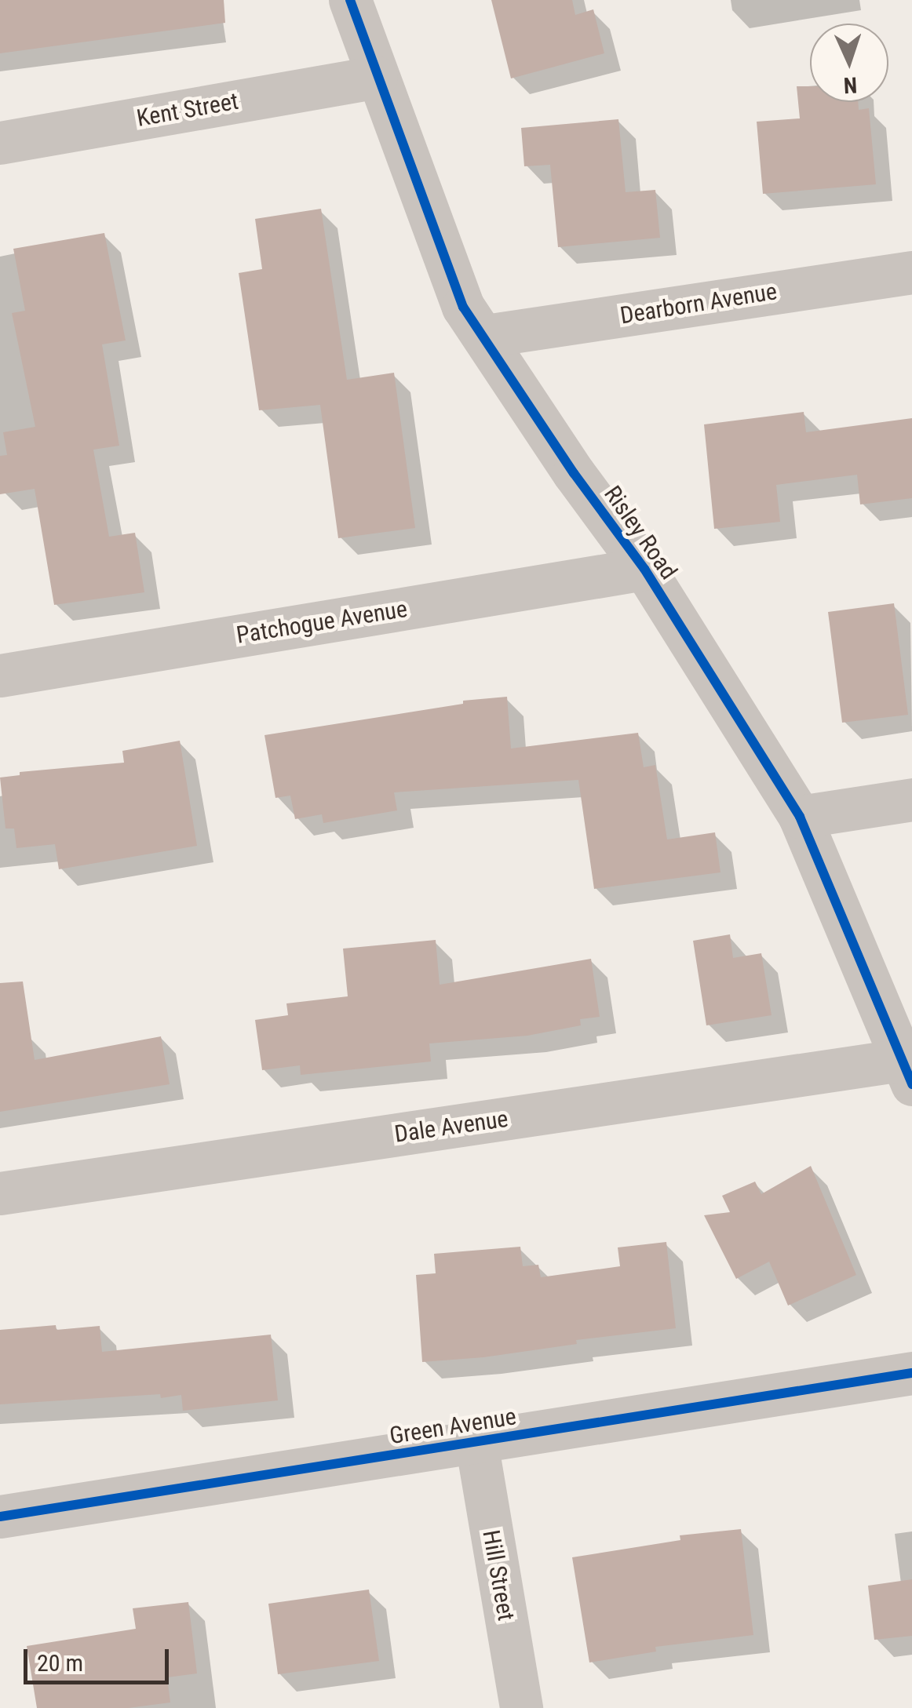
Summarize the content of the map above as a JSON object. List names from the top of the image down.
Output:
{
  "streets": {
    "street": [
      "Kent Street",
      "Dearborn Avenue",
      "Risley Road",
      "Patchogue Avenue",
      "Dale Avenue",
      "Green Avenue",
      "Hill Street"
    ]
  },
  "crossings": [
    ["Kent Street", "Risley Road"],
    ["Dearborn Avenue", "Risley Road"],
    ["Risley Road", "Patchogue Avenue"],
    ["Risley Road", "Dale Avenue"],
    ["Green Avenue", "Hill Street"]
  ],
  "scale_bar": "20 m",
  "north": "bottom"
}
